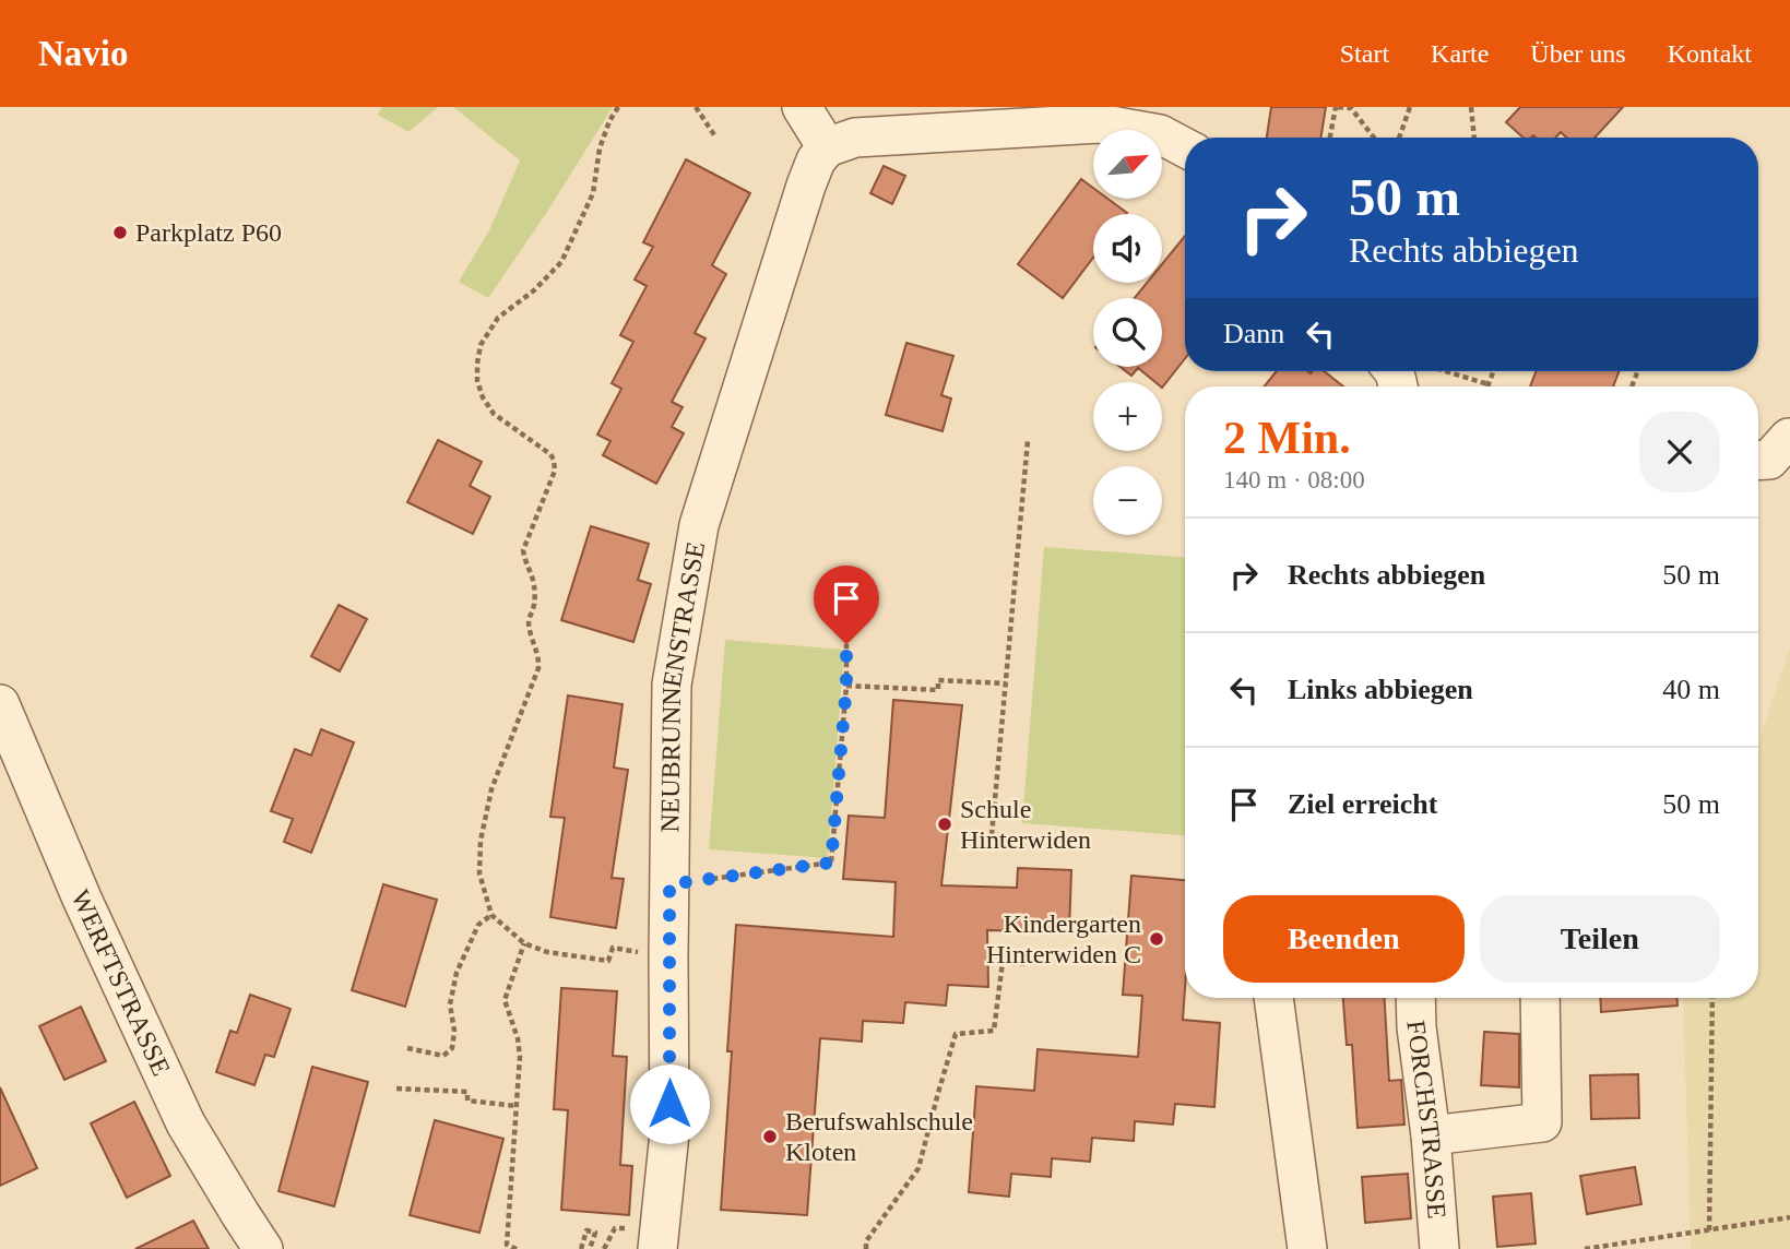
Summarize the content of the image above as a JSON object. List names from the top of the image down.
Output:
{
  "streets": {
    "street": ["NEUBRUNNENSTRASSE", "WERFTSTRASSE", "FORCHSTRASSE"]
  },
  "places": [
    "Parkplatz P60",
    "Schule Hinterwiden",
    "Kindergarten Hinterwiden C",
    "Berufswahlschule Kloten"
  ],
  "north": "top right",
  "page": {
    "header": "Navio",
    "nav": [
      "Start",
      "Karte",
      "Über uns",
      "Kontakt"
    ],
    "map_buttons": ["+", "−"],
    "turn": ["50 m", "Rechts abbiegen"],
    "then": "Dann",
    "heading": ["2 Min.", "140 m · 08:00"],
    "list": [
      {
        "name": "Rechts abbiegen",
        "value": "50 m"
      },
      {
        "name": "Links abbiegen",
        "value": "40 m"
      },
      {
        "name": "Ziel erreicht",
        "value": "50 m"
      }
    ],
    "buttons": ["Beenden", "Teilen"]
  }
}
